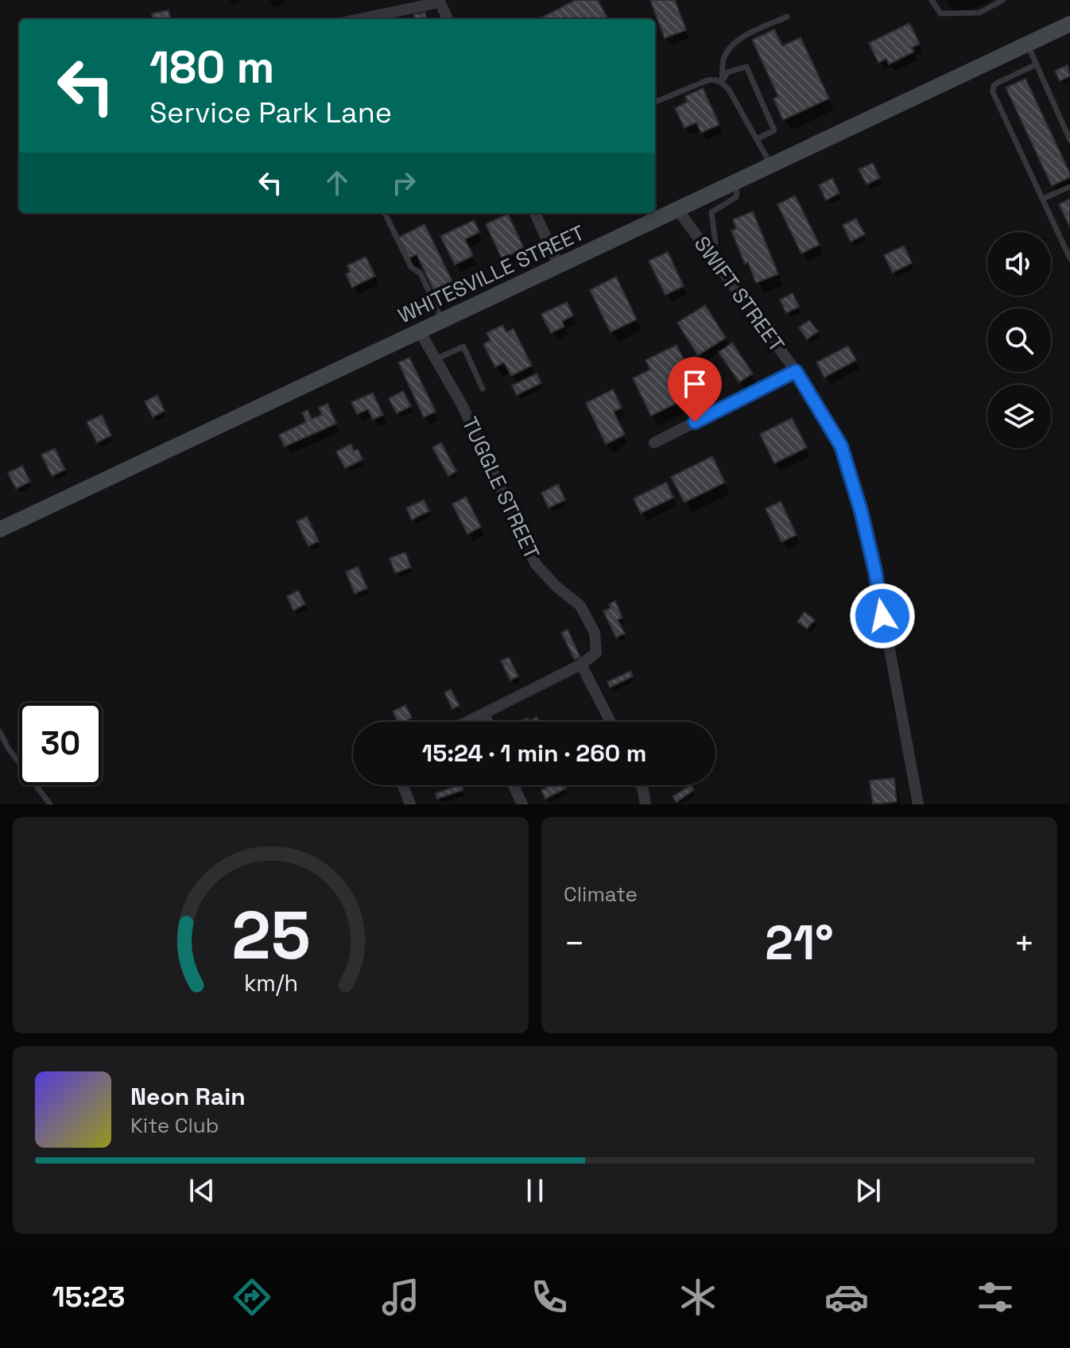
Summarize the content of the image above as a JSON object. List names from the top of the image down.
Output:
{
  "streets": {
    "main road": ["WHITESVILLE STREET"],
    "street": ["SWIFT STREET", "TUGGLE STREET"]
  },
  "crossings": [
    ["WHITESVILLE STREET", "SWIFT STREET"],
    ["WHITESVILLE STREET", "TUGGLE STREET"]
  ],
  "page": {
    "turn": ["180 m", "Service Park Lane"],
    "limit": "30",
    "trip": "15:24 · 1 min · 260 m",
    "tile": "Climate",
    "heat": ["−", "21°", "+"],
    "song": ["Neon Rain", "Kite Club"],
    "tabs": "15:23",
    "gauge": ["25", "km/h"]
  }
}
